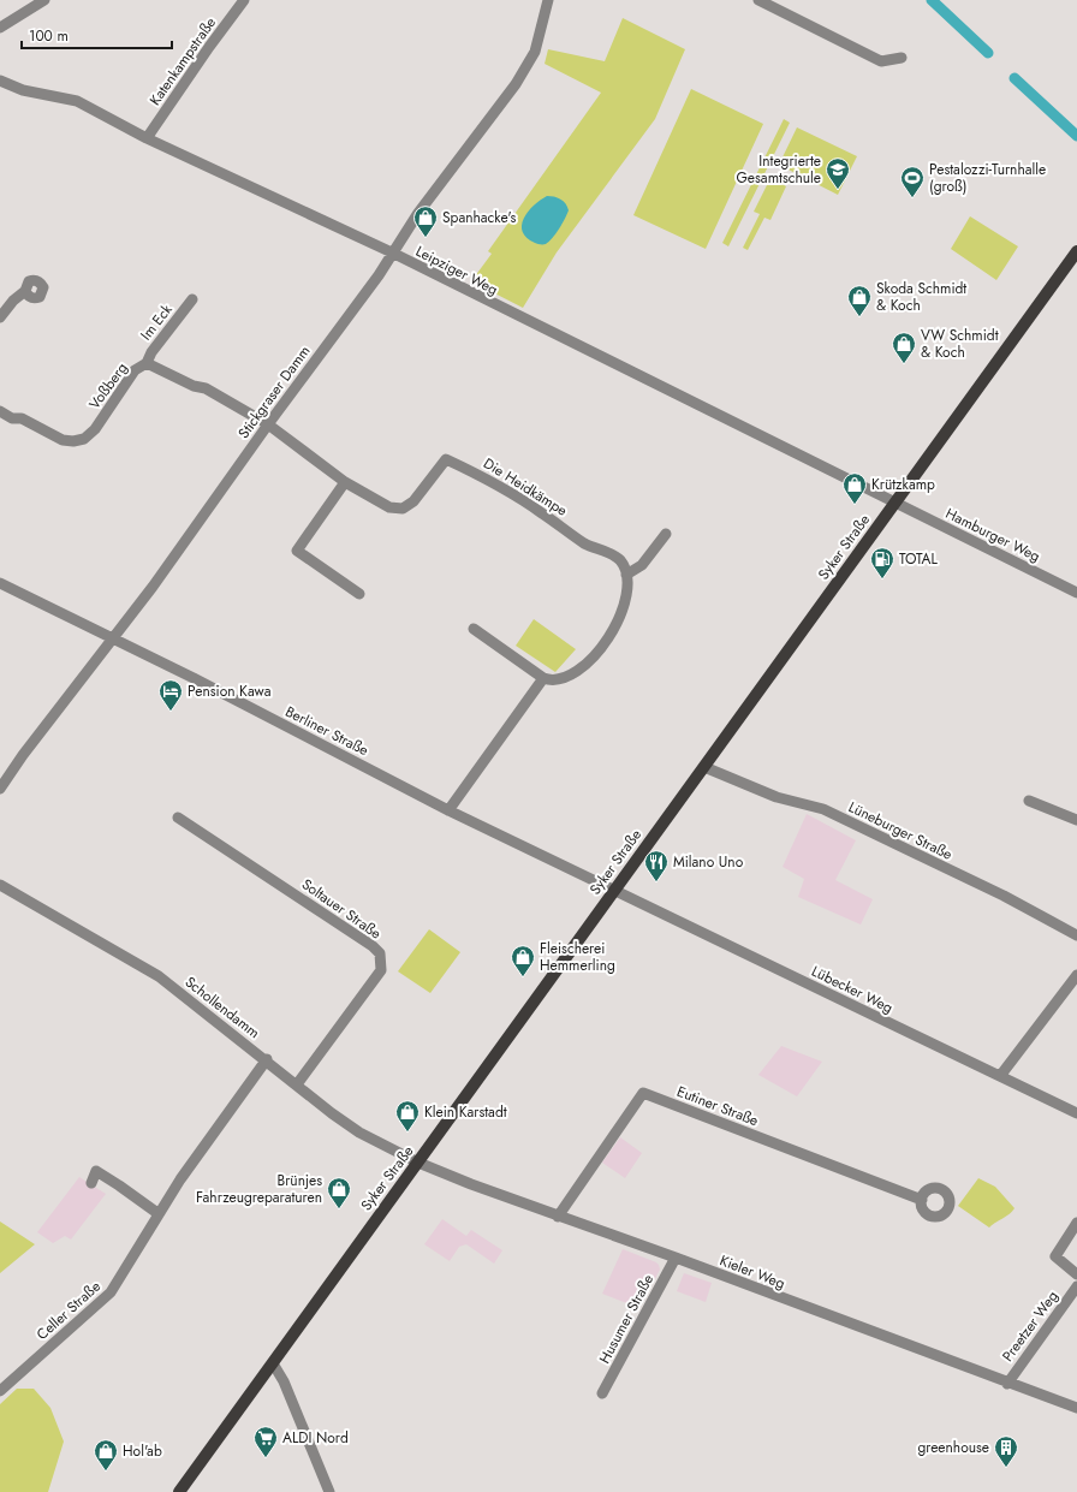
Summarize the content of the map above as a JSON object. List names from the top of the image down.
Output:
{
  "streets": {
    "main road": ["Syker Straße"],
    "street": [
      "Katenkampstraße",
      "Leipziger Weg",
      "Im Eck",
      "Voßberg",
      "Stickgraser Damm",
      "Die Heidkämpe",
      "Hamburger Weg",
      "Berliner Straße",
      "Lüneburger Straße",
      "Soltauer Straße",
      "Lübecker Weg",
      "Schollendamm",
      "Eutiner Straße",
      "Kieler Weg",
      "Celler Straße",
      "Husumer Straße",
      "Preetzer Weg"
    ]
  },
  "crossings": [
    ["Katenkampstraße", "Leipziger Weg"],
    ["Leipziger Weg", "Stickgraser Damm"],
    ["Leipziger Weg", "Hamburger Weg"],
    ["Leipziger Weg", "Syker Straße"],
    ["Im Eck", "Voßberg"],
    ["Voßberg", "Stickgraser Damm"],
    ["Voßberg", "Die Heidkämpe"],
    ["Stickgraser Damm", "Die Heidkämpe"],
    ["Stickgraser Damm", "Berliner Straße"],
    ["Hamburger Weg", "Syker Straße"],
    ["Syker Straße", "Berliner Straße"],
    ["Syker Straße", "Lüneburger Straße"],
    ["Syker Straße", "Lübecker Weg"],
    ["Syker Straße", "Schollendamm"],
    ["Syker Straße", "Kieler Weg"],
    ["Berliner Straße", "Lübecker Weg"],
    ["Soltauer Straße", "Schollendamm"],
    ["Schollendamm", "Kieler Weg"],
    ["Schollendamm", "Celler Straße"],
    ["Eutiner Straße", "Kieler Weg"],
    ["Kieler Weg", "Husumer Straße"],
    ["Kieler Weg", "Preetzer Weg"]
  ],
  "places": {
    "school or university": ["Integrierte Gesamtschule"],
    "sports": ["Pestalozzi-Turnhalle (groß)"],
    "shop": [
      "Spanhacke's",
      "Skoda Schmidt & Koch",
      "VW Schmidt & Koch",
      "Krützkamp",
      "Fleischerei Hemmerling",
      "Klein Karstadt",
      "Brünjes Fahrzeugreparaturen",
      "Hol'ab"
    ],
    "fuel station": ["TOTAL"],
    "hotel": ["Pension Kawa"],
    "restaurant": ["Milano Uno"],
    "supermarket": ["ALDI Nord"],
    "building": ["greenhouse"]
  },
  "scale_bar": "100 m"
}
